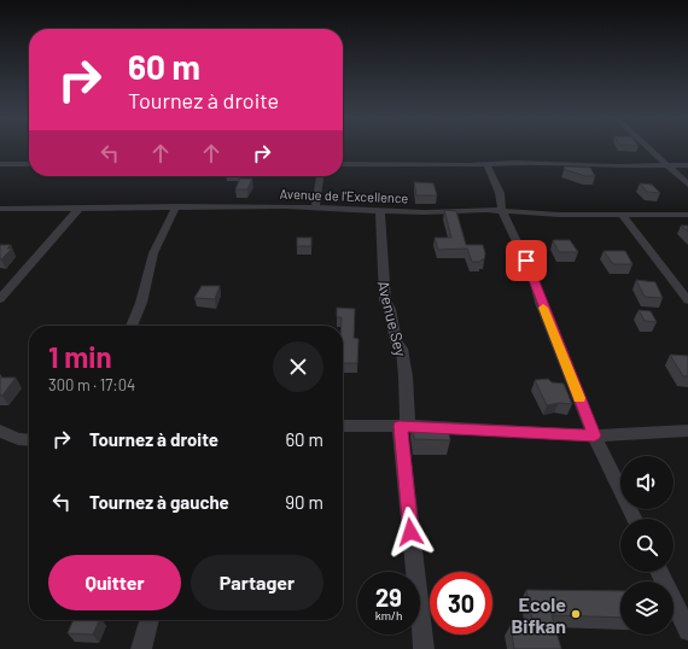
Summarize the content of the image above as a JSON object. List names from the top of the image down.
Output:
{
  "streets": {
    "street": ["Avenue de l'Excellence", "Avenue Sey"]
  },
  "crossings": [
    ["Avenue de l'Excellence", "Avenue Sey"]
  ],
  "places": ["Ecole Bifkan"],
  "page": {
    "turn": ["60 m", "Tournez à droite"],
    "heading": ["1 min", "300 m · 17:04"],
    "list": [
      {
        "name": "Tournez à droite",
        "value": "60 m"
      },
      {
        "name": "Tournez à gauche",
        "value": "90 m"
      }
    ],
    "buttons": ["Quitter", "Partager"],
    "speed": "29 km/h",
    "limit": "30"
  }
}
